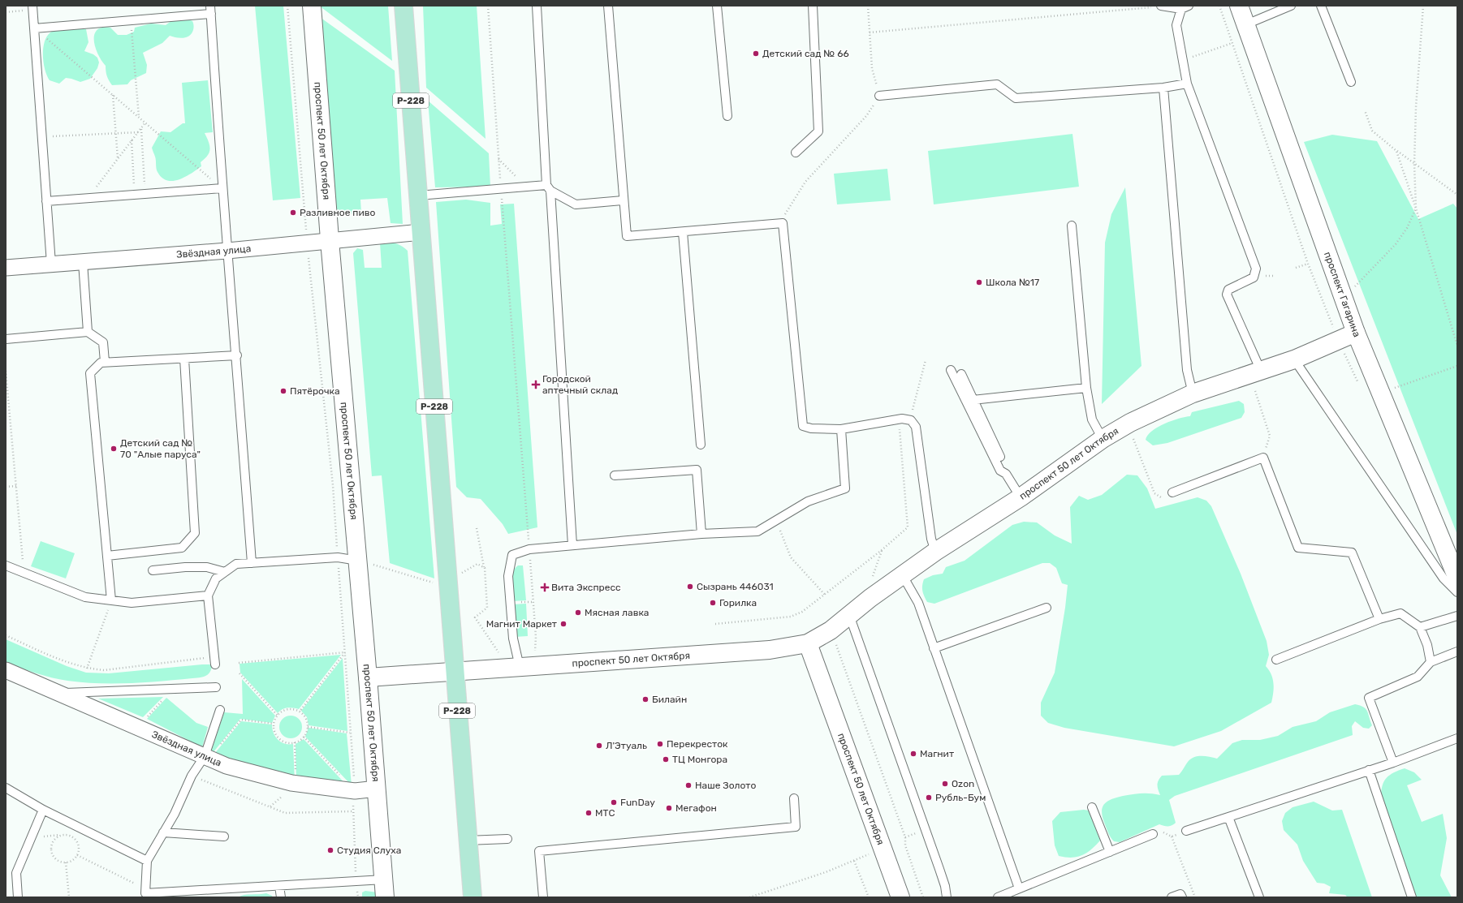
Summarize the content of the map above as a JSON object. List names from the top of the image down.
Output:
{
  "streets": {
    "main road": ["Р-228"],
    "street": ["проспект 50 лет Октября", "Звёздная улица", "проспект Гагарина"]
  },
  "crossings": [
    ["Р-228", "проспект 50 лет Октября"],
    ["Р-228", "Звёздная улица"],
    ["проспект 50 лет Октября", "Звёздная улица"],
    ["проспект 50 лет Октября", "проспект Гагарина"]
  ],
  "places": {
    "other": [
      "Детский сад № 66",
      "Разливное пиво",
      "Школа №17",
      "Пятёрочка",
      "Детский сад № 70 \"Алые паруса\"",
      "Сызрань 446031",
      "Горилка",
      "Мясная лавка",
      "Магнит Маркет",
      "Билайн",
      "Перекресток",
      "Л'Этуаль",
      "Магнит",
      "ТЦ Монгора",
      "Ozon",
      "Наше Золото",
      "Рубль-Бум",
      "FunDay",
      "Мегафон",
      "МТС",
      "Студия Слуха"
    ],
    "health": ["Городской аптечный склад", "Вита Экспресс"]
  }
}
